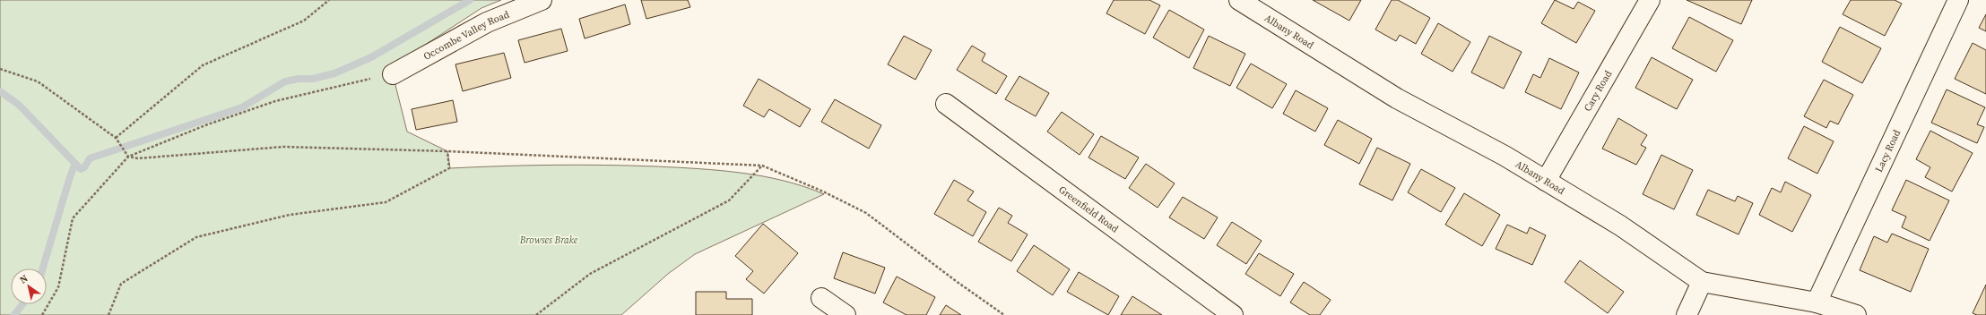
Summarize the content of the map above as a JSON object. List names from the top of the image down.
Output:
{
  "streets": {
    "street": [
      "Albany Road",
      "Occombe Valley Road",
      "Cary Road",
      "Lacy Road",
      "Greenfield Road"
    ]
  },
  "crossings": [
    ["Albany Road", "Cary Road"],
    ["Albany Road", "Lacy Road"]
  ],
  "parks": ["Browses Brake"],
  "north": "top left"
}
